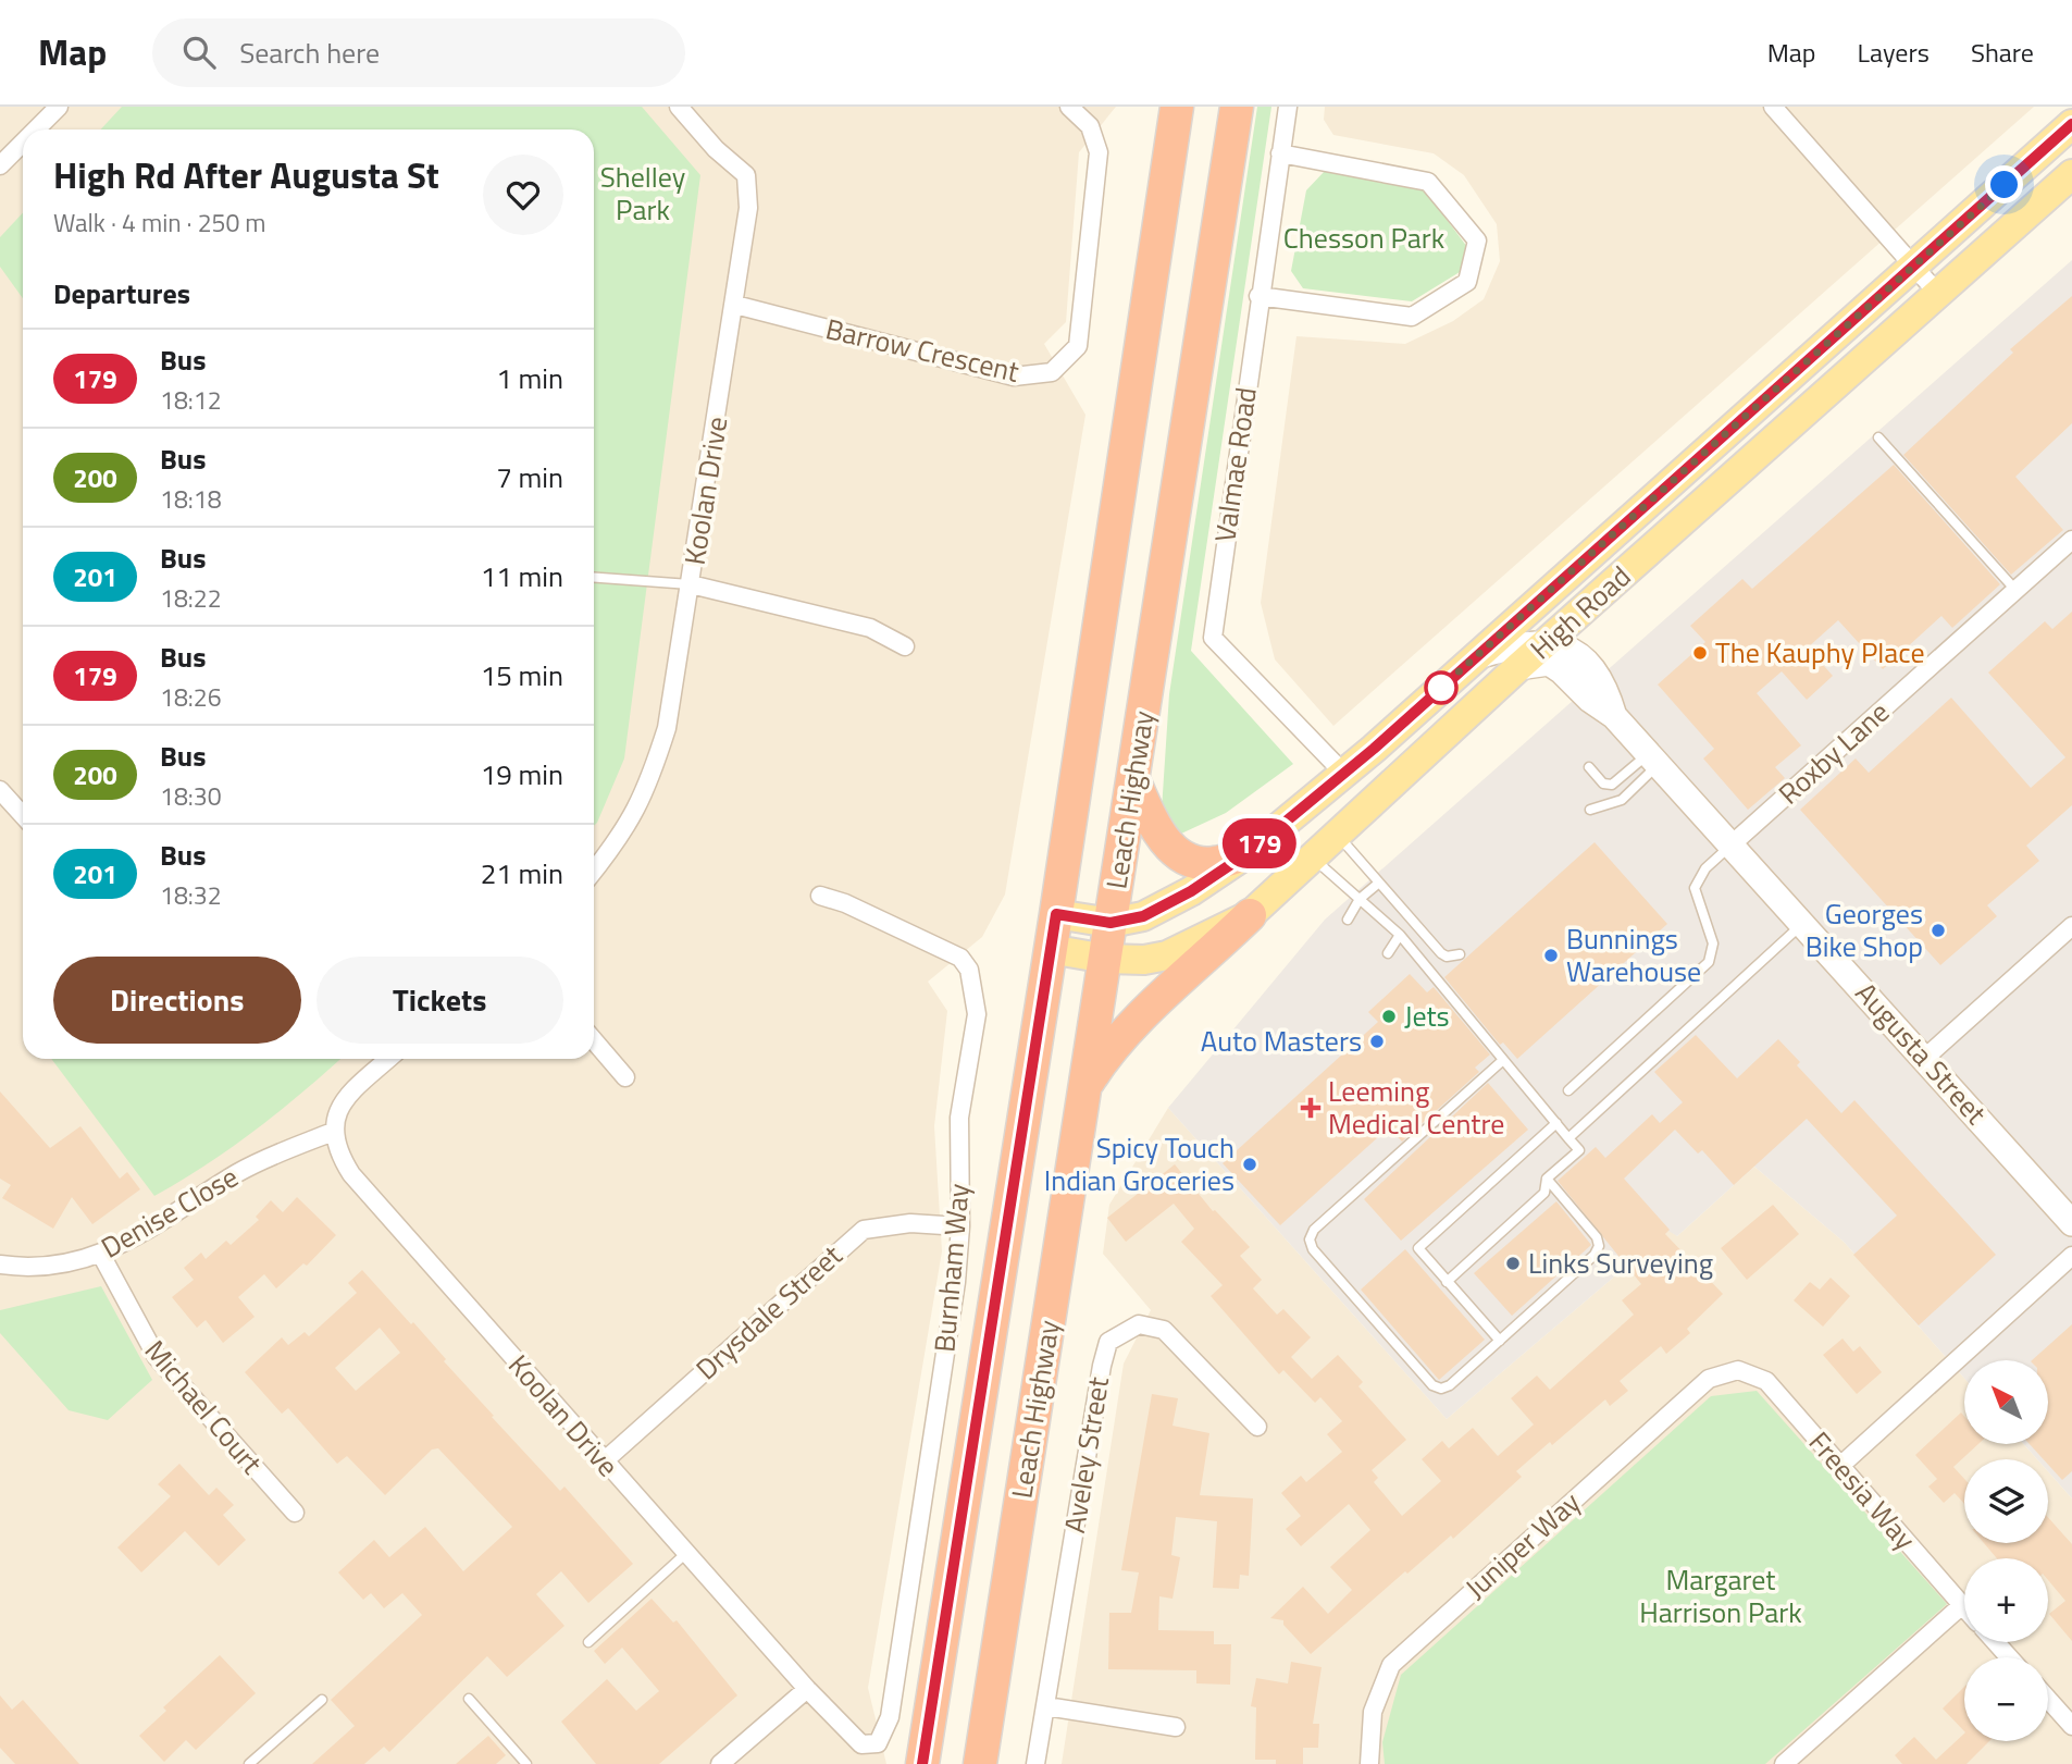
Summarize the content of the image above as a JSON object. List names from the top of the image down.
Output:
{
  "streets": {
    "highway": ["Leach Highway"],
    "main road": ["High Road"],
    "street": [
      "Barrow Crescent",
      "Valmae Road",
      "Koolan Drive",
      "Roxby Lane",
      "Augusta Street",
      "Denise Close",
      "Burnham Way",
      "Drysdale Street",
      "Michael Court",
      "Aveley Street",
      "Freesia Way",
      "Juniper Way"
    ]
  },
  "crossings": [
    ["Barrow Crescent", "Koolan Drive"],
    ["Valmae Road", "High Road"],
    ["Koolan Drive", "Denise Close"],
    ["Koolan Drive", "Burnham Way"],
    ["Koolan Drive", "Drysdale Street"],
    ["High Road", "Leach Highway"],
    ["High Road", "Augusta Street"],
    ["Roxby Lane", "Augusta Street"],
    ["Denise Close", "Michael Court"],
    ["Burnham Way", "Drysdale Street"],
    ["Freesia Way", "Juniper Way"]
  ],
  "parks": ["Shelley Park", "Chesson Park", "Margaret Harrison Park"],
  "places": {
    "other": [
      "The Kauphy Place",
      "Georges Bike Shop",
      "Bunnings Warehouse",
      "Jets",
      "Auto Masters",
      "Spicy Touch Indian Groceries",
      "Links Surveying"
    ],
    "health": ["Leeming Medical Centre"]
  },
  "lines": ["bus line 179"],
  "north": "top left",
  "page": {
    "header": "Map",
    "search": "Search here",
    "nav": ["Map", "Layers", "Share"],
    "on_map": "179",
    "heading": [
      ["High Rd After Augusta St", "Walk · 4 min · 250 m"],
      "Departures"
    ],
    "list": [
      {
        "mark": "179",
        "name": "Bus",
        "note": "18:12",
        "value": "1 min"
      },
      {
        "mark": "200",
        "name": "Bus",
        "note": "18:18",
        "value": "7 min"
      },
      {
        "mark": "201",
        "name": "Bus",
        "note": "18:22",
        "value": "11 min"
      },
      {
        "mark": "179",
        "name": "Bus",
        "note": "18:26",
        "value": "15 min"
      },
      {
        "mark": "200",
        "name": "Bus",
        "note": "18:30",
        "value": "19 min"
      },
      {
        "mark": "201",
        "name": "Bus",
        "note": "18:32",
        "value": "21 min"
      }
    ],
    "buttons": ["Directions", "Tickets"],
    "map_buttons": ["+", "−"]
  }
}
